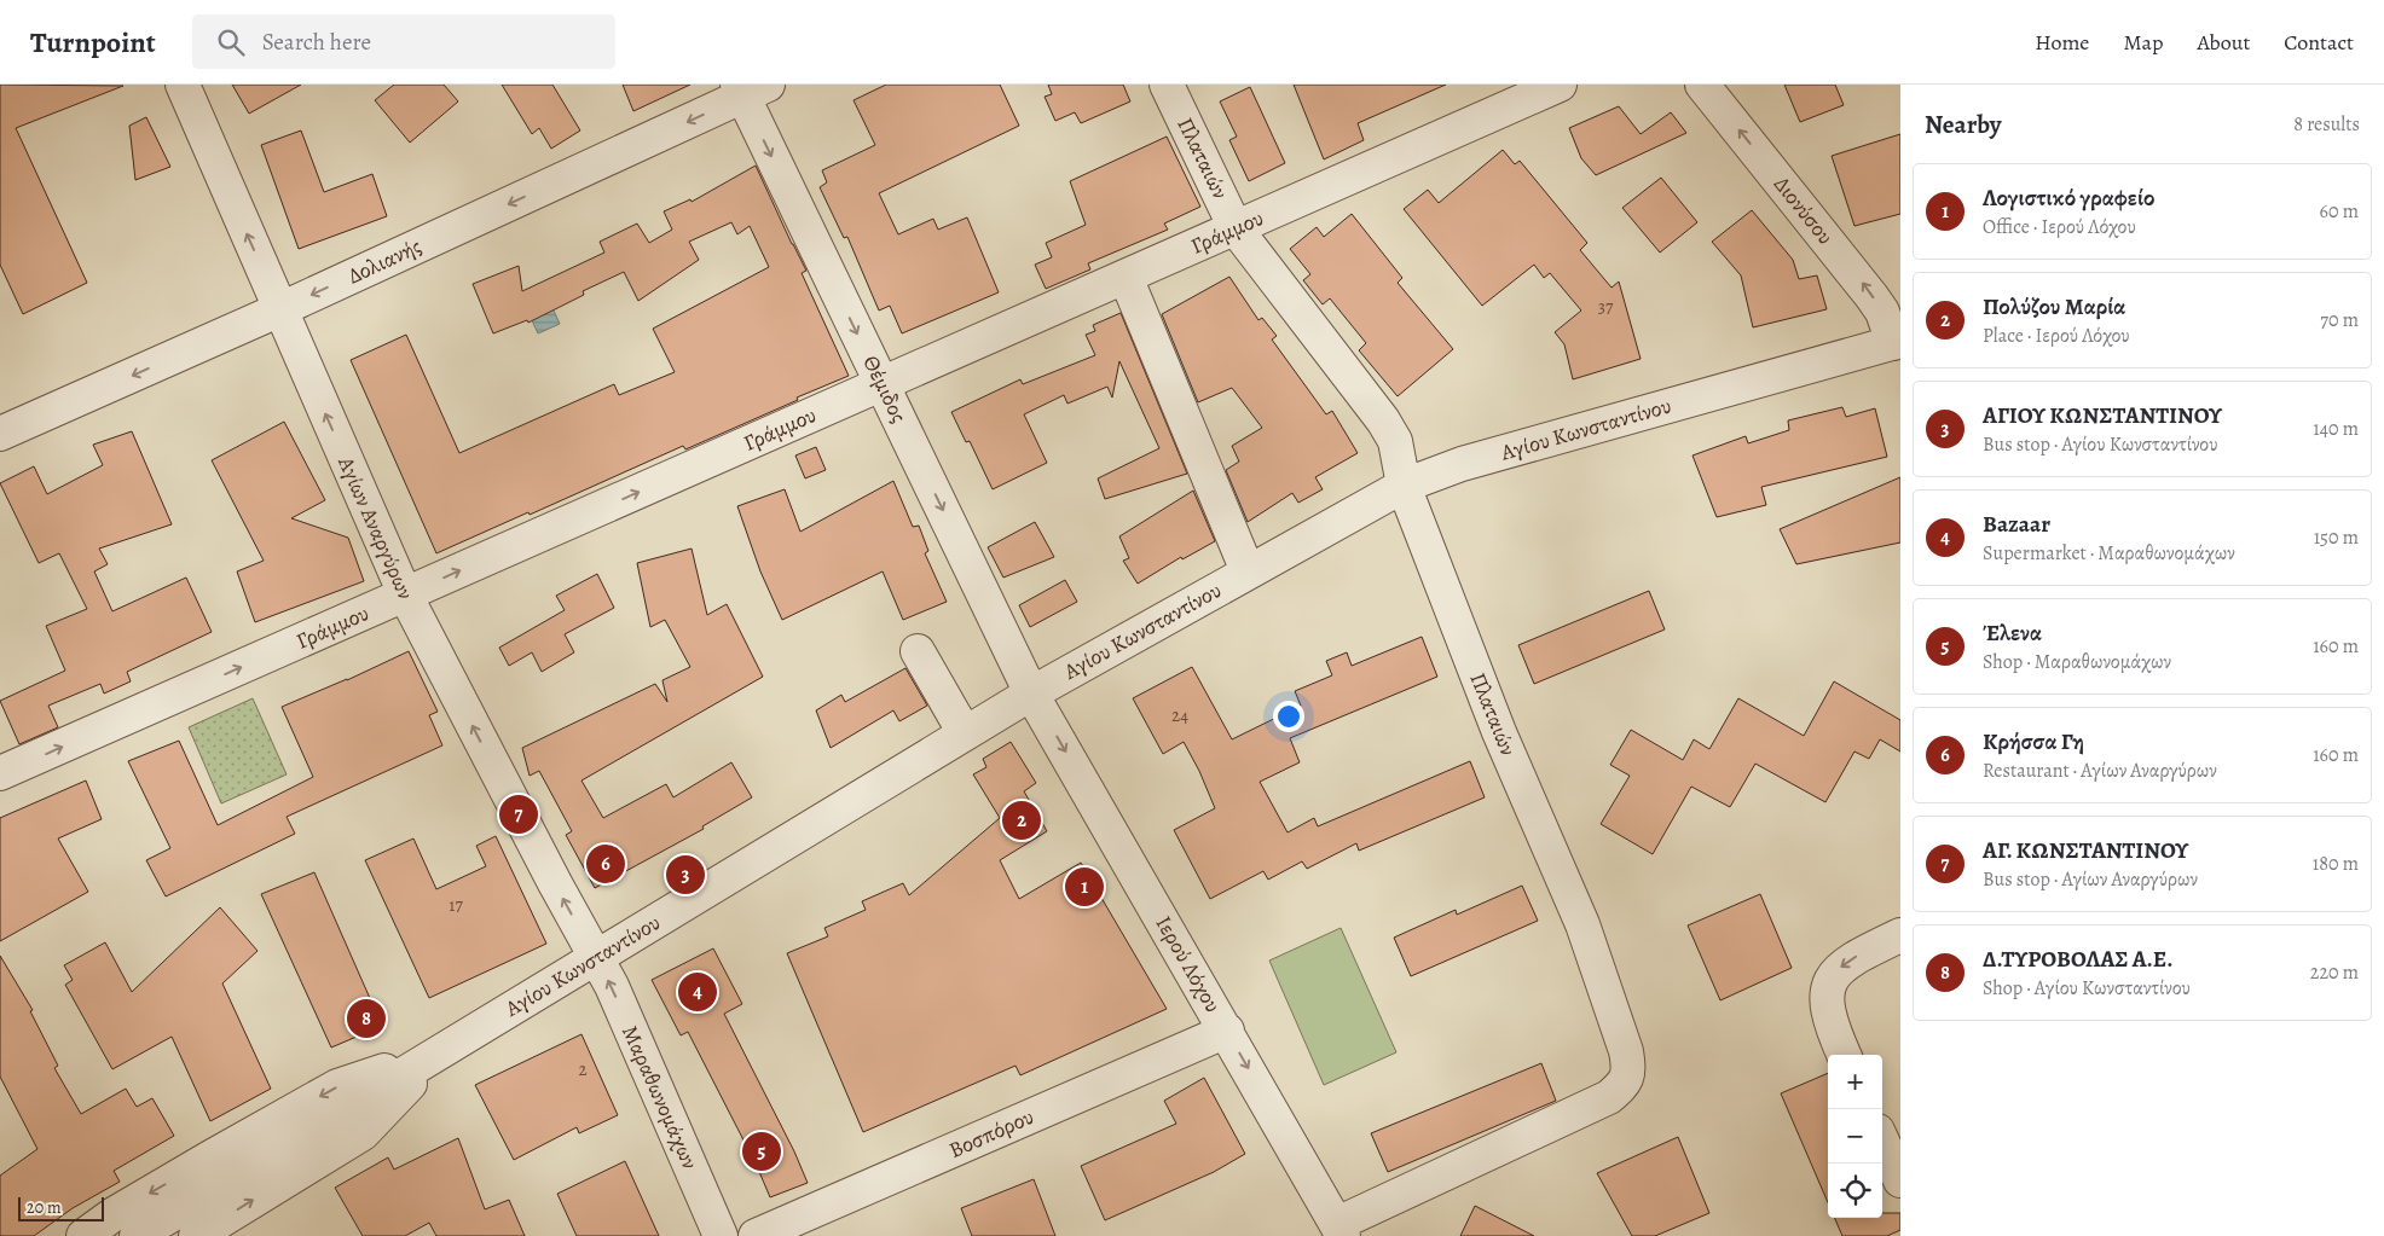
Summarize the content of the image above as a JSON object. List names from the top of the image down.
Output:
{
  "streets": {
    "street": [
      "Πλαταιών",
      "Διονύσου",
      "Γράμμου",
      "Δολιανής",
      "Θέμιδος",
      "Αγίου Κωνσταντίνου",
      "Αγίων Αναργύρων",
      "Ιερού Λόχου",
      "Μαραθωνομάχων",
      "Βοσπόρου"
    ]
  },
  "crossings": [
    ["Πλαταιών", "Γράμμου"],
    ["Πλαταιών", "Αγίου Κωνσταντίνου"],
    ["Πλαταιών", "Ιερού Λόχου"],
    ["Διονύσου", "Αγίου Κωνσταντίνου"],
    ["Γράμμου", "Θέμιδος"],
    ["Γράμμου", "Αγίων Αναργύρων"],
    ["Δολιανής", "Θέμιδος"],
    ["Δολιανής", "Αγίων Αναργύρων"],
    ["Θέμιδος", "Αγίου Κωνσταντίνου"],
    ["Θέμιδος", "Ιερού Λόχου"],
    ["Αγίου Κωνσταντίνου", "Αγίων Αναργύρων"],
    ["Αγίου Κωνσταντίνου", "Ιερού Λόχου"],
    ["Αγίου Κωνσταντίνου", "Μαραθωνομάχων"],
    ["Αγίων Αναργύρων", "Μαραθωνομάχων"],
    ["Ιερού Λόχου", "Βοσπόρου"]
  ],
  "one_way": [
    "Διονύσου",
    "Γράμμου",
    "Δολιανής",
    "Αγίων Αναργύρων",
    "Ιερού Λόχου",
    "Μαραθωνομάχων"
  ],
  "house_numbers": [
    "37",
    "24",
    "17",
    "2"
  ],
  "scale_bar": "20 m",
  "page": {
    "header": "Turnpoint",
    "search": "Search here",
    "nav": [
      "Home",
      "Map",
      "About",
      "Contact"
    ],
    "heading": ["Nearby", "8 results"],
    "list": [
      {
        "mark": "1",
        "name": "Λογιστικό γραφείο",
        "note": "Office · Ιερού Λόχου",
        "value": "60 m"
      },
      {
        "mark": "2",
        "name": "Πολύζου Μαρία",
        "note": "Place · Ιερού Λόχου",
        "value": "70 m"
      },
      {
        "mark": "3",
        "name": "ΑΓΙΟΥ ΚΩΝΣΤΑΝΤΙΝΟΥ",
        "note": "Bus stop · Αγίου Κωνσταντίνου",
        "value": "140 m"
      },
      {
        "mark": "4",
        "name": "Bazaar",
        "note": "Supermarket · Μαραθωνομάχων",
        "value": "150 m"
      },
      {
        "mark": "5",
        "name": "Έλενα",
        "note": "Shop · Μαραθωνομάχων",
        "value": "160 m"
      },
      {
        "mark": "6",
        "name": "Κρήσσα Γη",
        "note": "Restaurant · Αγίων Αναργύρων",
        "value": "160 m"
      },
      {
        "mark": "7",
        "name": "ΑΓ. ΚΩΝΣΤΑΝΤΙΝΟΥ",
        "note": "Bus stop · Αγίων Αναργύρων",
        "value": "180 m"
      },
      {
        "mark": "8",
        "name": "Δ.ΤΥΡΟΒΟΛΑΣ Α.Ε.",
        "note": "Shop · Αγίου Κωνσταντίνου",
        "value": "220 m"
      }
    ],
    "pins": [
      "7",
      "2",
      "6",
      "3",
      "1",
      "4",
      "8",
      "5"
    ],
    "map_buttons": ["+", "−"],
    "scale": "20 m"
  }
}
